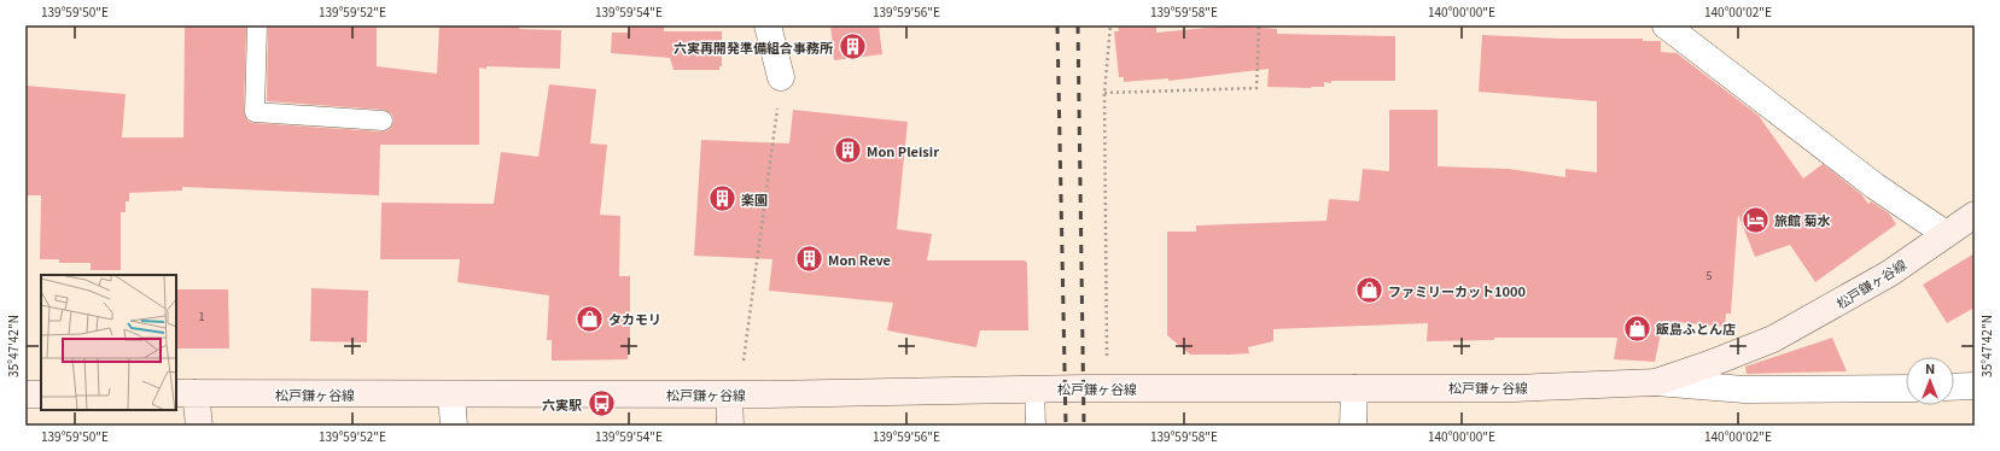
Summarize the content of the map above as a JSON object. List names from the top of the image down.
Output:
{
  "streets": {
    "main road": ["松戸鎌ヶ谷線"]
  },
  "places": {
    "building": [
      "六実再開発準備組合事務所",
      "Mon Pleisir",
      "楽園",
      "Mon Reve"
    ],
    "hotel": ["旅館 菊水"],
    "shop": ["ファミリーカット1000", "タカモリ", "飯島ふとん店"],
    "bus stop": ["六実駅"]
  },
  "house_numbers": ["5", "1"],
  "north": "top",
  "coordinates": [
    "139°59'50\"E",
    "139°59'52\"E",
    "139°59'54\"E",
    "139°59'56\"E",
    "139°59'58\"E",
    "140°00'00\"E",
    "140°00'02\"E",
    "35°47'42\"N"
  ]
}
